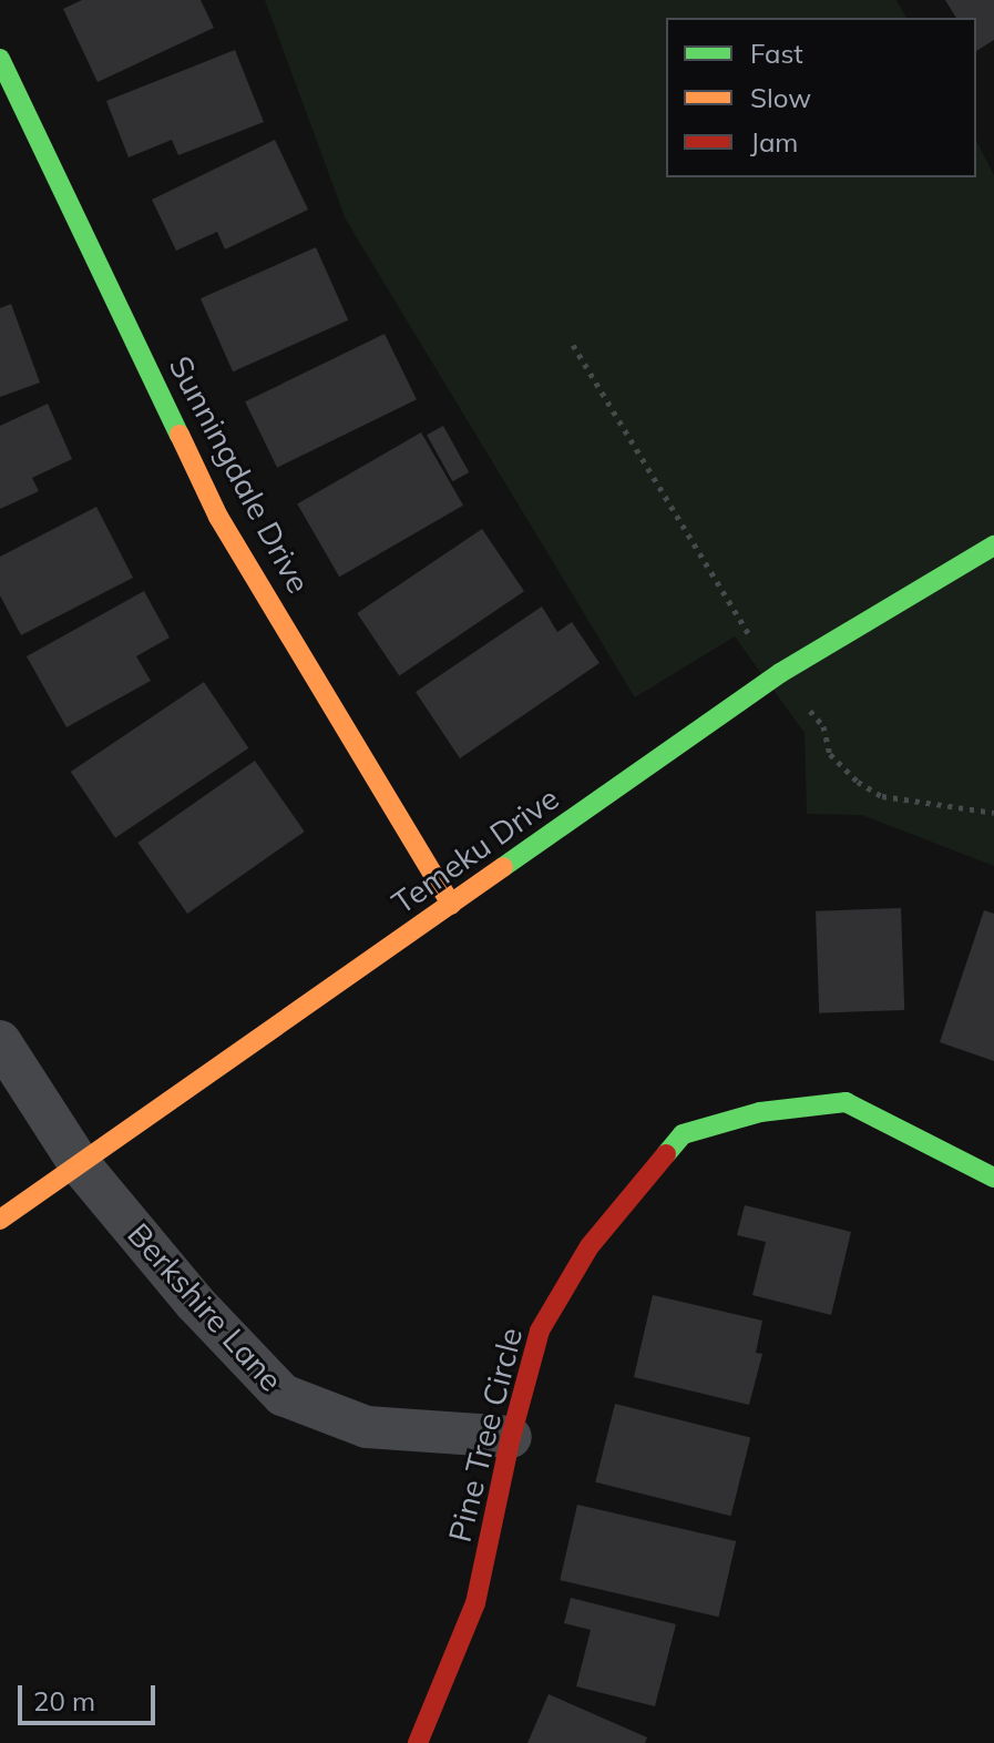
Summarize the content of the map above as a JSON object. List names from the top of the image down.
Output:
{
  "streets": {
    "street": [
      "Sunningdale Drive",
      "Temeku Drive",
      "Berkshire Lane",
      "Pine Tree Circle"
    ]
  },
  "crossings": [
    ["Sunningdale Drive", "Temeku Drive"],
    ["Temeku Drive", "Berkshire Lane"],
    ["Berkshire Lane", "Pine Tree Circle"]
  ],
  "legend": ["Fast", "Slow", "Jam"],
  "scale_bar": "20 m"
}
